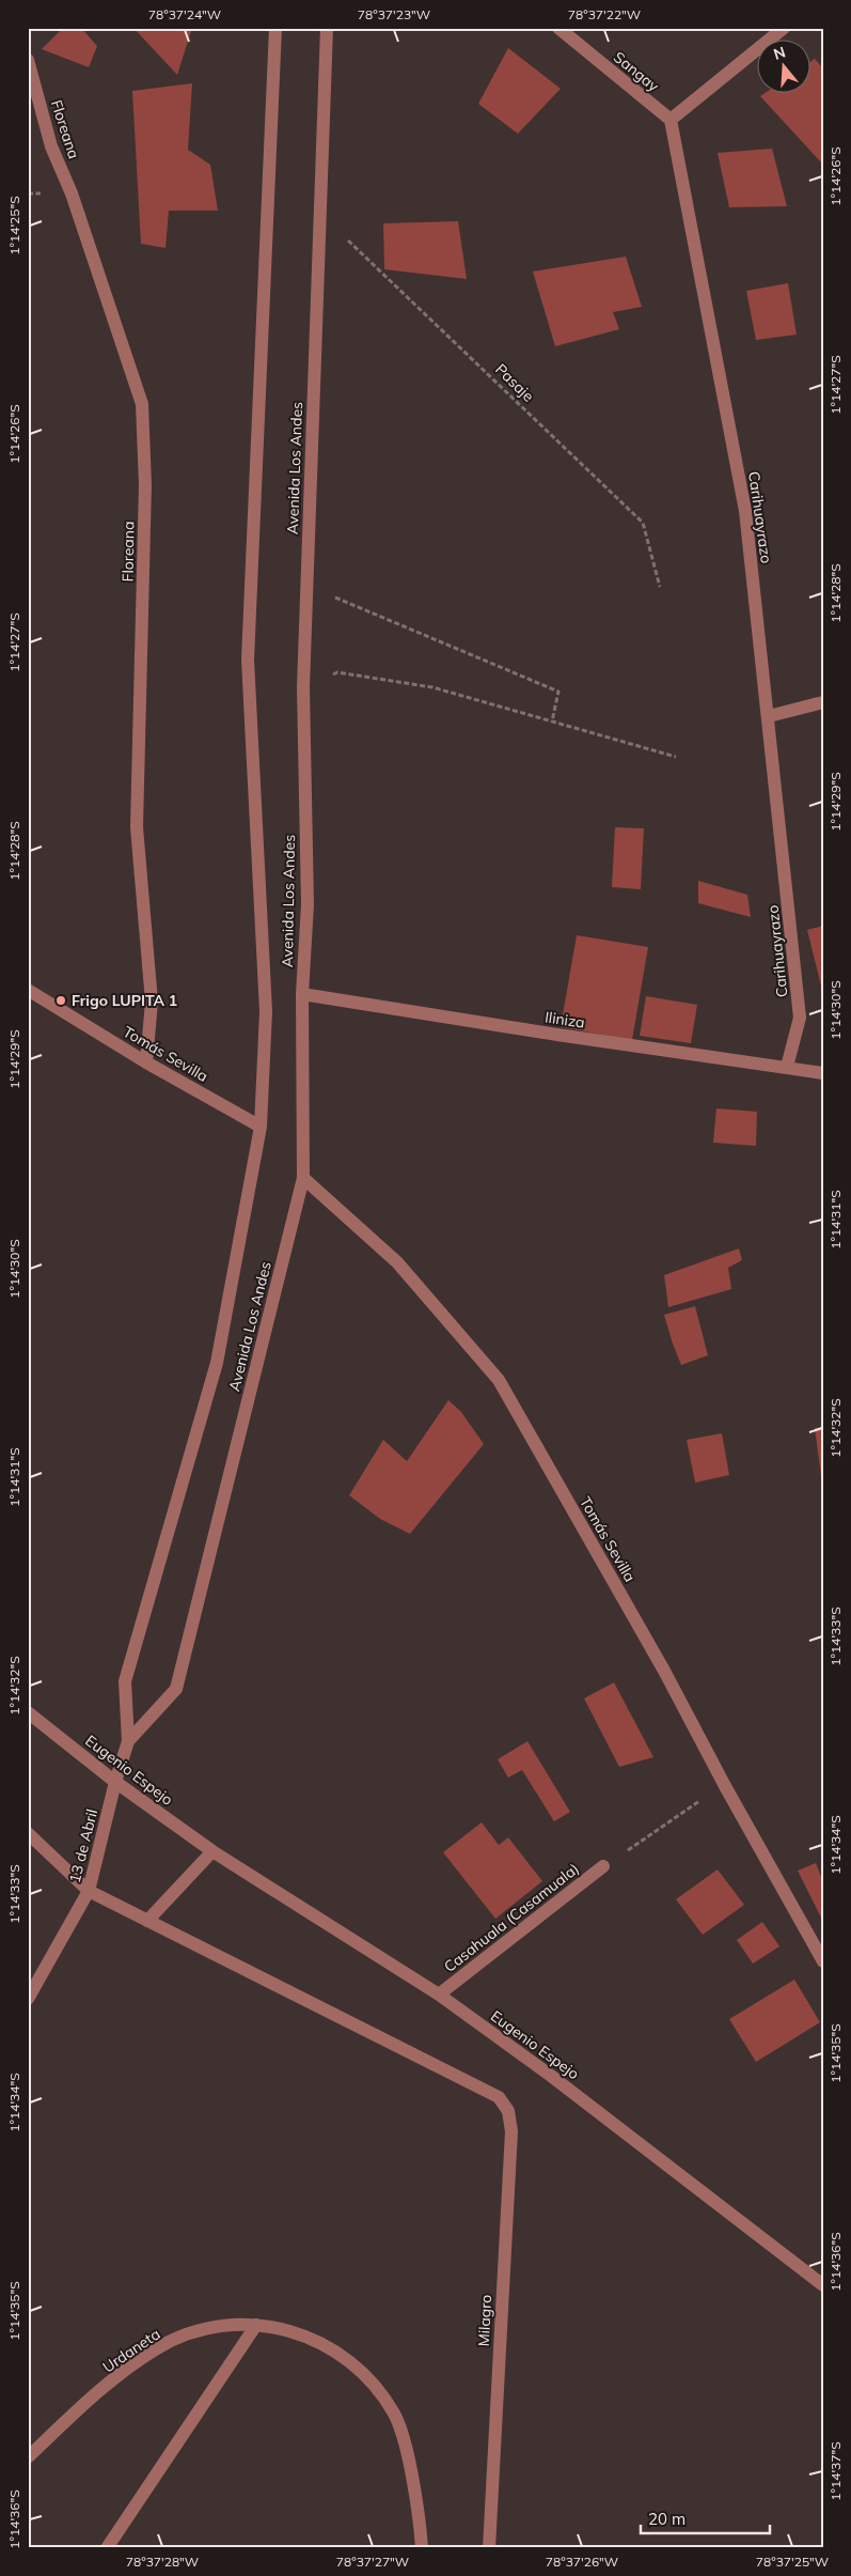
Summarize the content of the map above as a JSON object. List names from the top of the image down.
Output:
{
  "streets": {
    "street": [
      "Sangay",
      "Floreana",
      "Avenida Los Andes",
      "Carihuayrazo",
      "Iliniza",
      "Tomás Sevilla",
      "Eugenio Espejo",
      "13 de Abril",
      "Casahuala (Casamuala)",
      "Milagro",
      "Urdaneta"
    ],
    "path": ["Pasaje"]
  },
  "crossings": [
    ["Sangay", "Carihuayrazo"],
    ["Floreana", "Tomás Sevilla"],
    ["Pasaje", "Avenida Los Andes"],
    ["Avenida Los Andes", "Iliniza"],
    ["Avenida Los Andes", "Tomás Sevilla"],
    ["Avenida Los Andes", "Eugenio Espejo"],
    ["Avenida Los Andes", "13 de Abril"],
    ["Carihuayrazo", "Iliniza"],
    ["Eugenio Espejo", "13 de Abril"],
    ["Eugenio Espejo", "Casahuala (Casamuala)"]
  ],
  "places": ["Frigo LUPITA 1"],
  "scale_bar": "20 m",
  "north": "top",
  "coordinates": [
    "78°37'24\"W",
    "78°37'23\"W",
    "78°37'22\"W",
    "1°14'26\"S",
    "1°14'25\"S",
    "1°14'27\"S",
    "1°14'28\"S",
    "1°14'29\"S",
    "1°14'30\"S",
    "1°14'31\"S",
    "1°14'32\"S",
    "1°14'33\"S",
    "1°14'34\"S",
    "1°14'35\"S",
    "1°14'36\"S",
    "1°14'37\"S",
    "78°37'28\"W",
    "78°37'27\"W",
    "78°37'26\"W",
    "78°37'25\"W"
  ]
}
